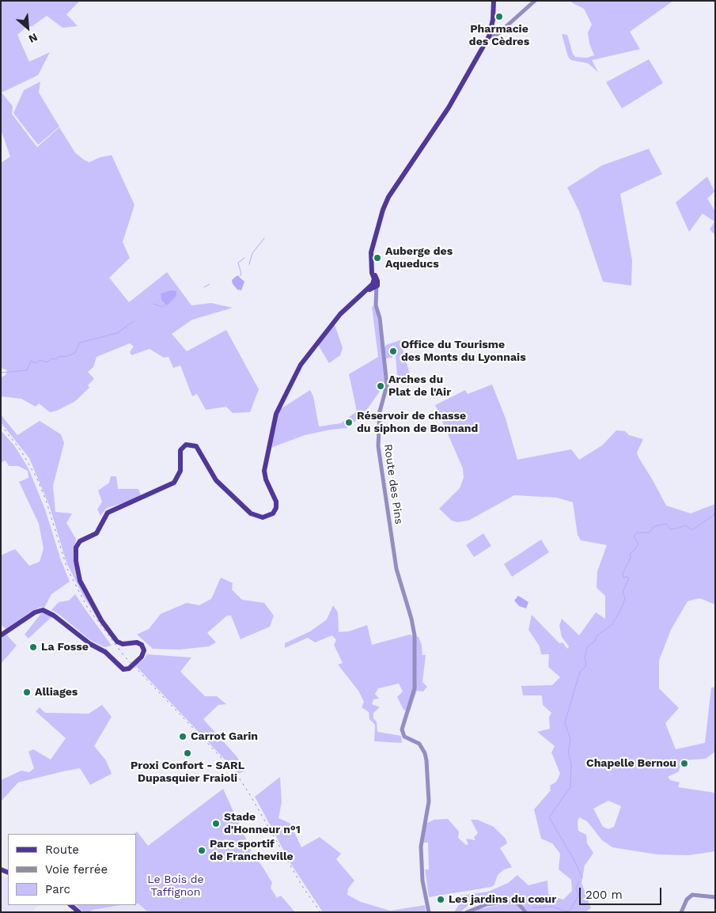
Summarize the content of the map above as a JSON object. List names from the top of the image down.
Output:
{
  "streets": {
    "street": ["Route des Pins"]
  },
  "parks": ["Le Bois de Taffignon"],
  "places": [
    "Pharmacie des Cèdres",
    "Auberge des Aqueducs",
    "Office du Tourisme des Monts du Lyonnais",
    "Arches du Plat de l'Air",
    "Réservoir de chasse du siphon de Bonnand",
    "La Fosse",
    "Alliages",
    "Carrot Garin",
    "Proxi Confort - SARL Dupasquier Fraioli",
    "Chapelle Bernou",
    "Stade d'Honneur n°1",
    "Parc sportif de Francheville",
    "Les jardins du cœur"
  ],
  "legend": ["Route", "Voie ferrée", "Parc"],
  "scale_bar": "200 m",
  "north": "bottom right"
}
